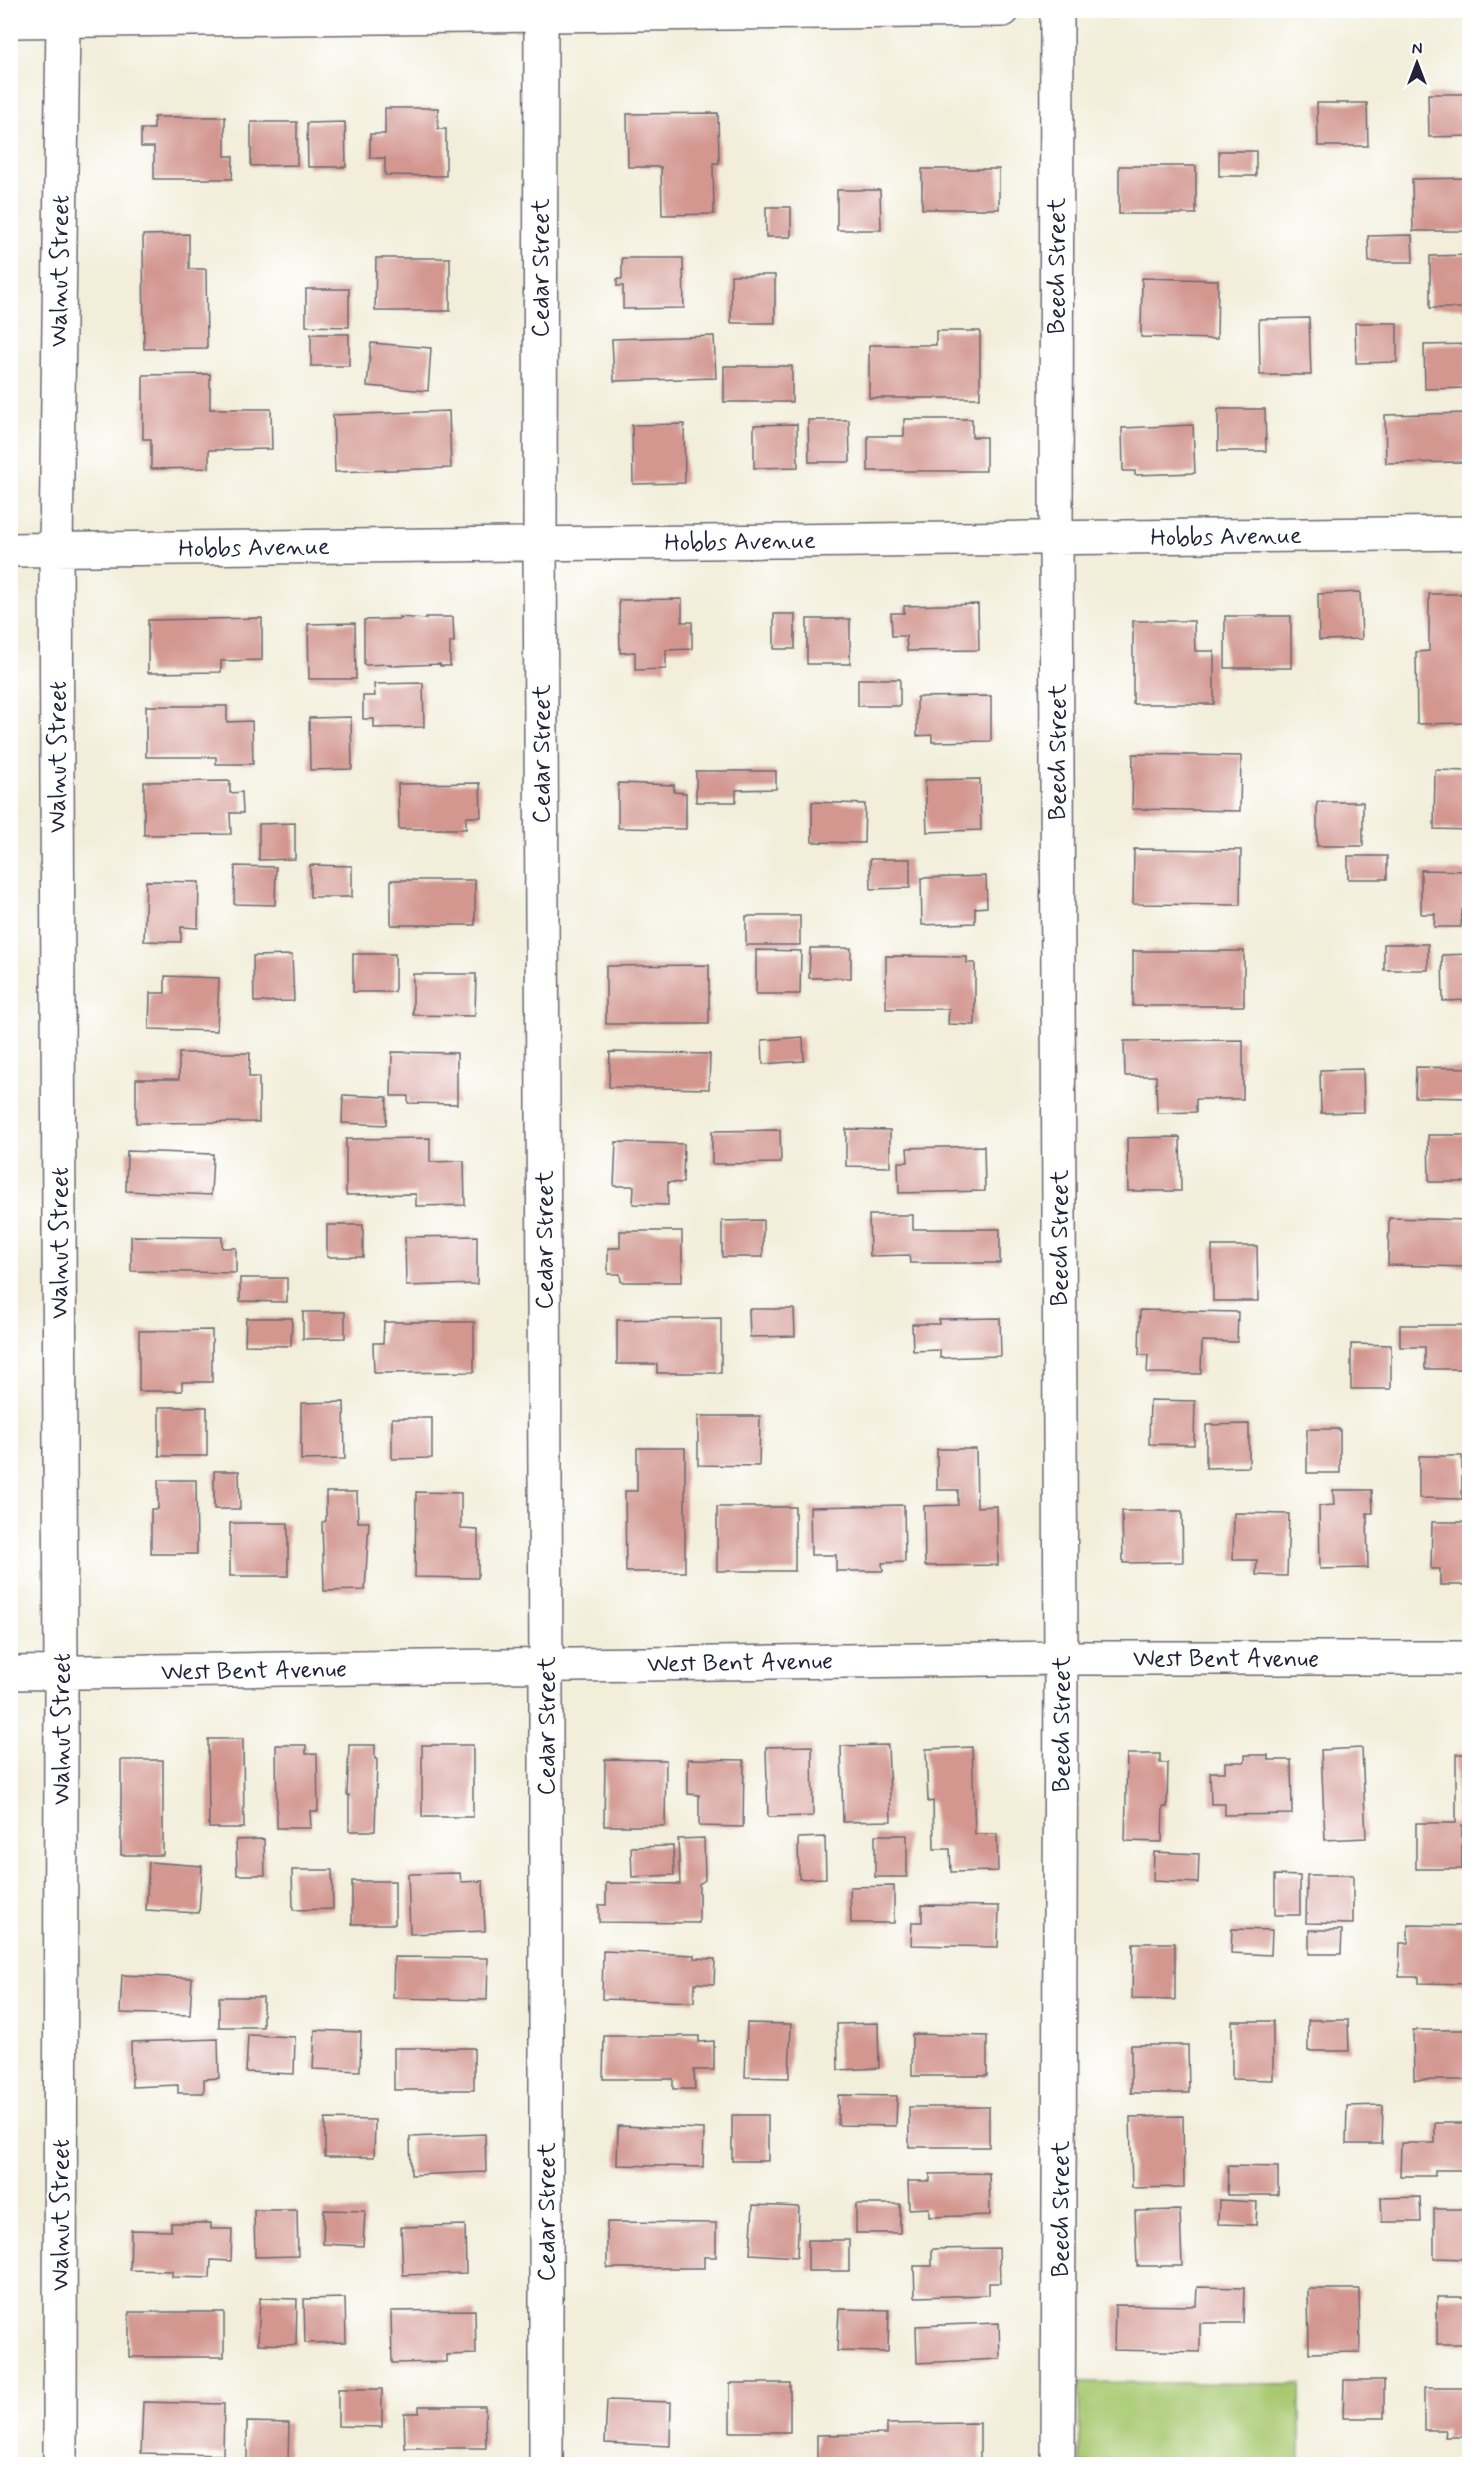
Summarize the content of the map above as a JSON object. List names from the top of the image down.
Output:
{
  "streets": {
    "street": [
      "Beech Street",
      "Cedar Street",
      "Walnut Street",
      "Hobbs Avenue",
      "West Bent Avenue"
    ]
  },
  "crossings": [
    ["Beech Street", "Hobbs Avenue"],
    ["Beech Street", "West Bent Avenue"],
    ["Cedar Street", "Hobbs Avenue"],
    ["Cedar Street", "West Bent Avenue"],
    ["Walnut Street", "Hobbs Avenue"],
    ["Walnut Street", "West Bent Avenue"]
  ],
  "north": "top"
}
